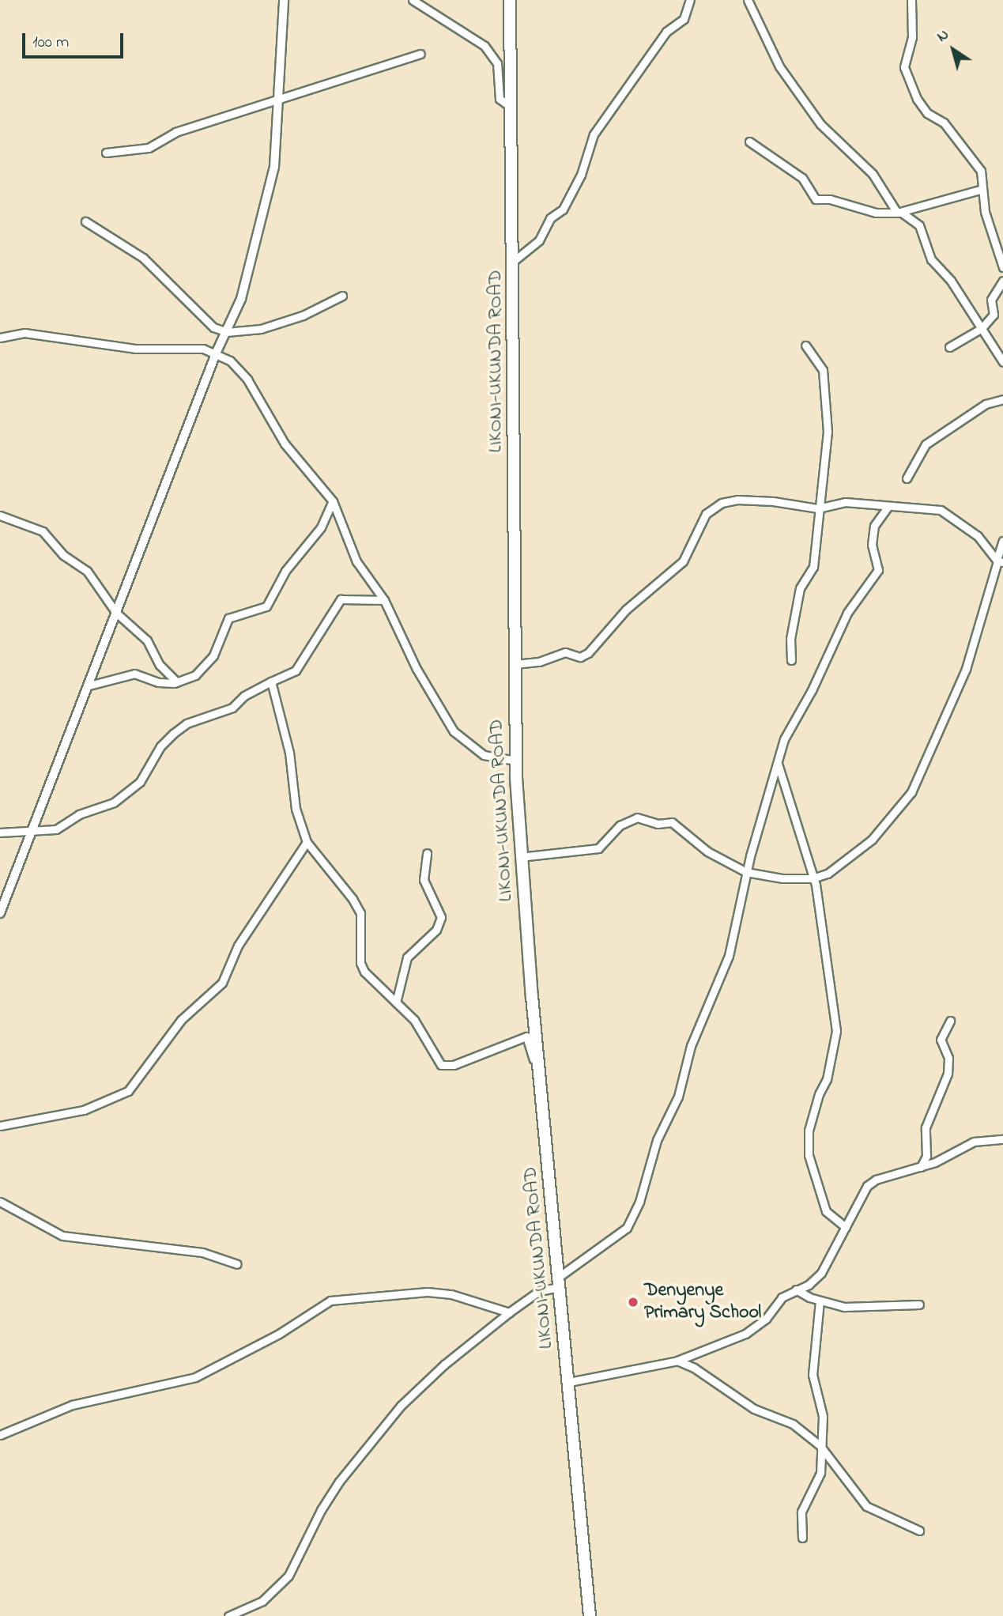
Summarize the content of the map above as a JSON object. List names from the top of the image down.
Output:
{
  "streets": {
    "highway": ["LIKONI-UKUNDA ROAD"]
  },
  "places": ["Denyenye Primary School"],
  "scale_bar": "100 m",
  "north": "top left"
}
